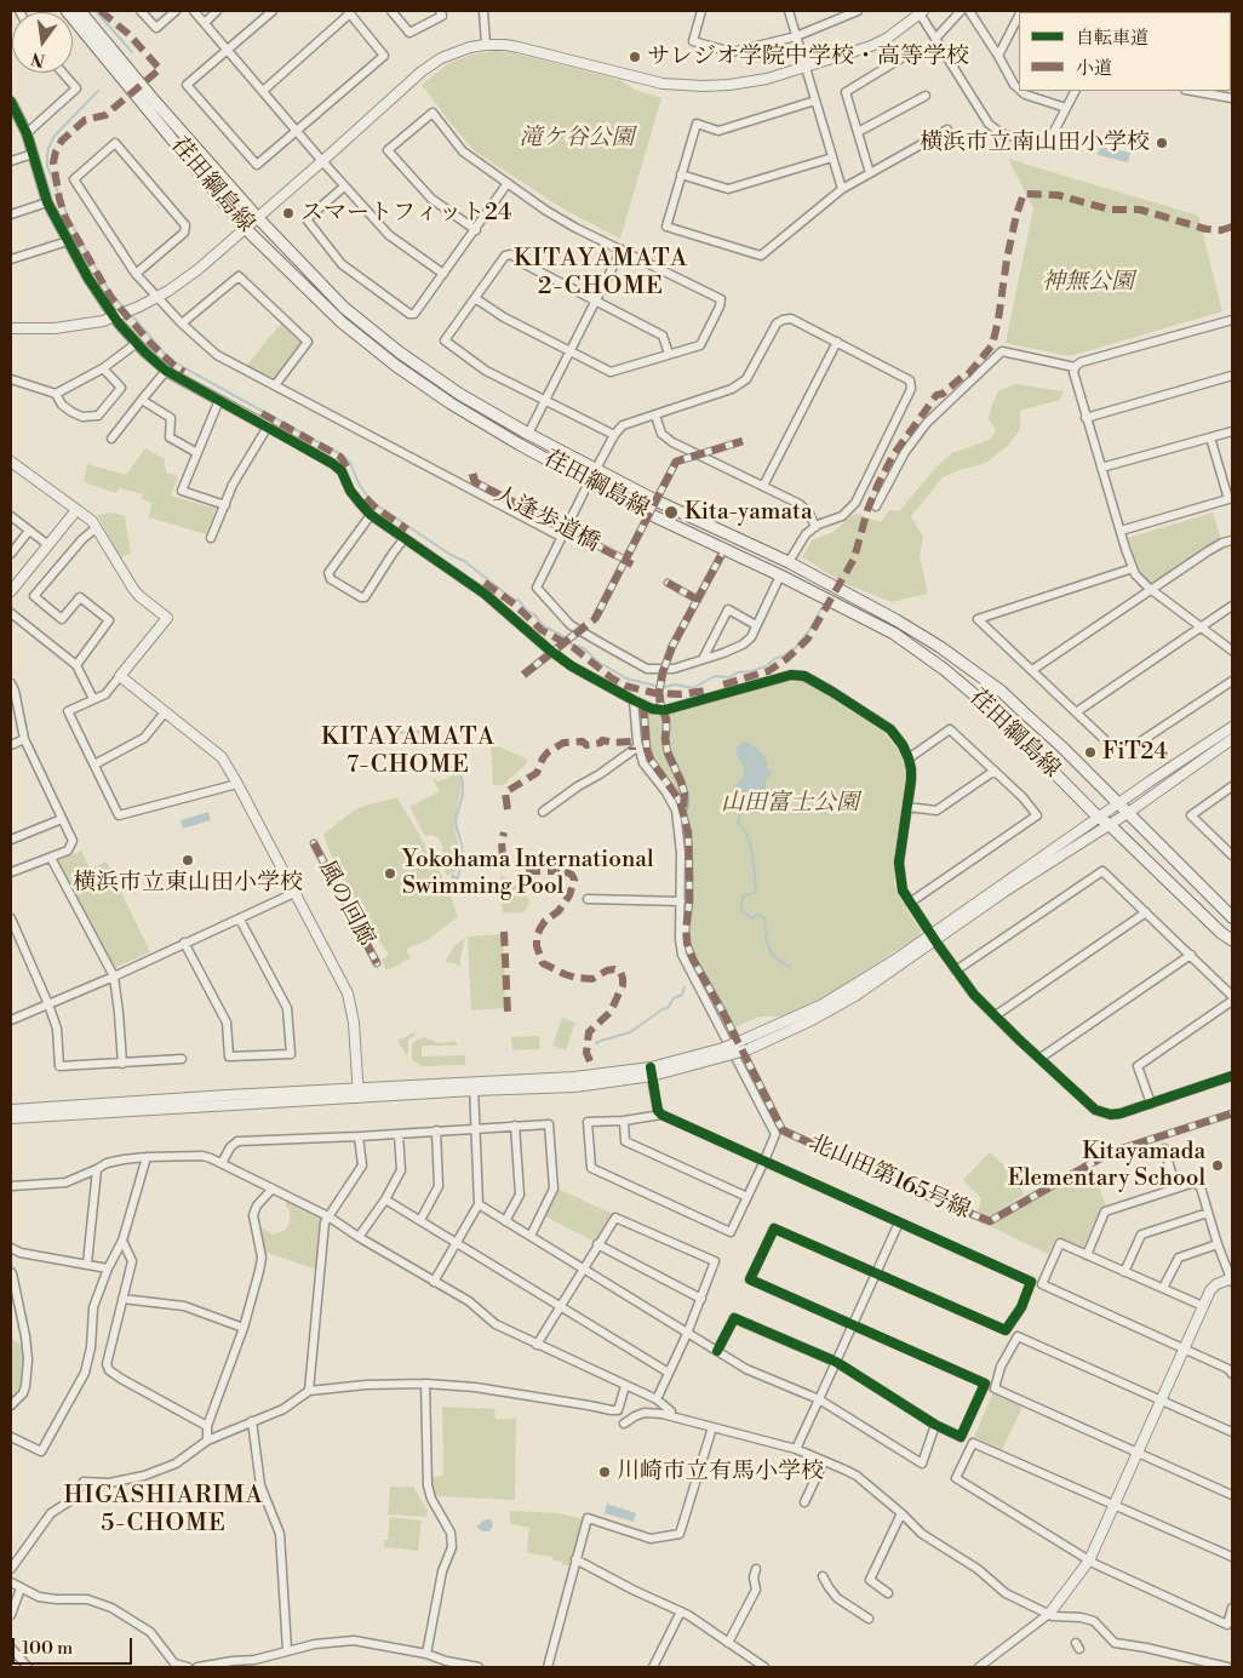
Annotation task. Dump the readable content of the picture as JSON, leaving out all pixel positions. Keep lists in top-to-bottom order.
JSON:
{
  "streets": {
    "main road": ["荏田綱島線"],
    "street": ["人逢歩道橋", "風の回廊", "北山田第165号線"]
  },
  "districts": ["KITAYAMATA 2-CHOME", "KITAYAMATA 7-CHOME", "HIGASHIARIMA 5-CHOME"],
  "parks": ["滝ケ谷公園", "神無公園", "山田富士公園"],
  "places": [
    "サレジオ学院中学校・高等学校",
    "横浜市立南山田小学校",
    "スマートフィット24",
    "Kita-yamata",
    "FiT24",
    "横浜市立東山田小学校",
    "Yokohama International Swimming Pool",
    "Kitayamada Elementary School",
    "川崎市立有馬小学校"
  ],
  "legend": ["自転車道", "小道"],
  "scale_bar": "100 m",
  "north": "bottom"
}
